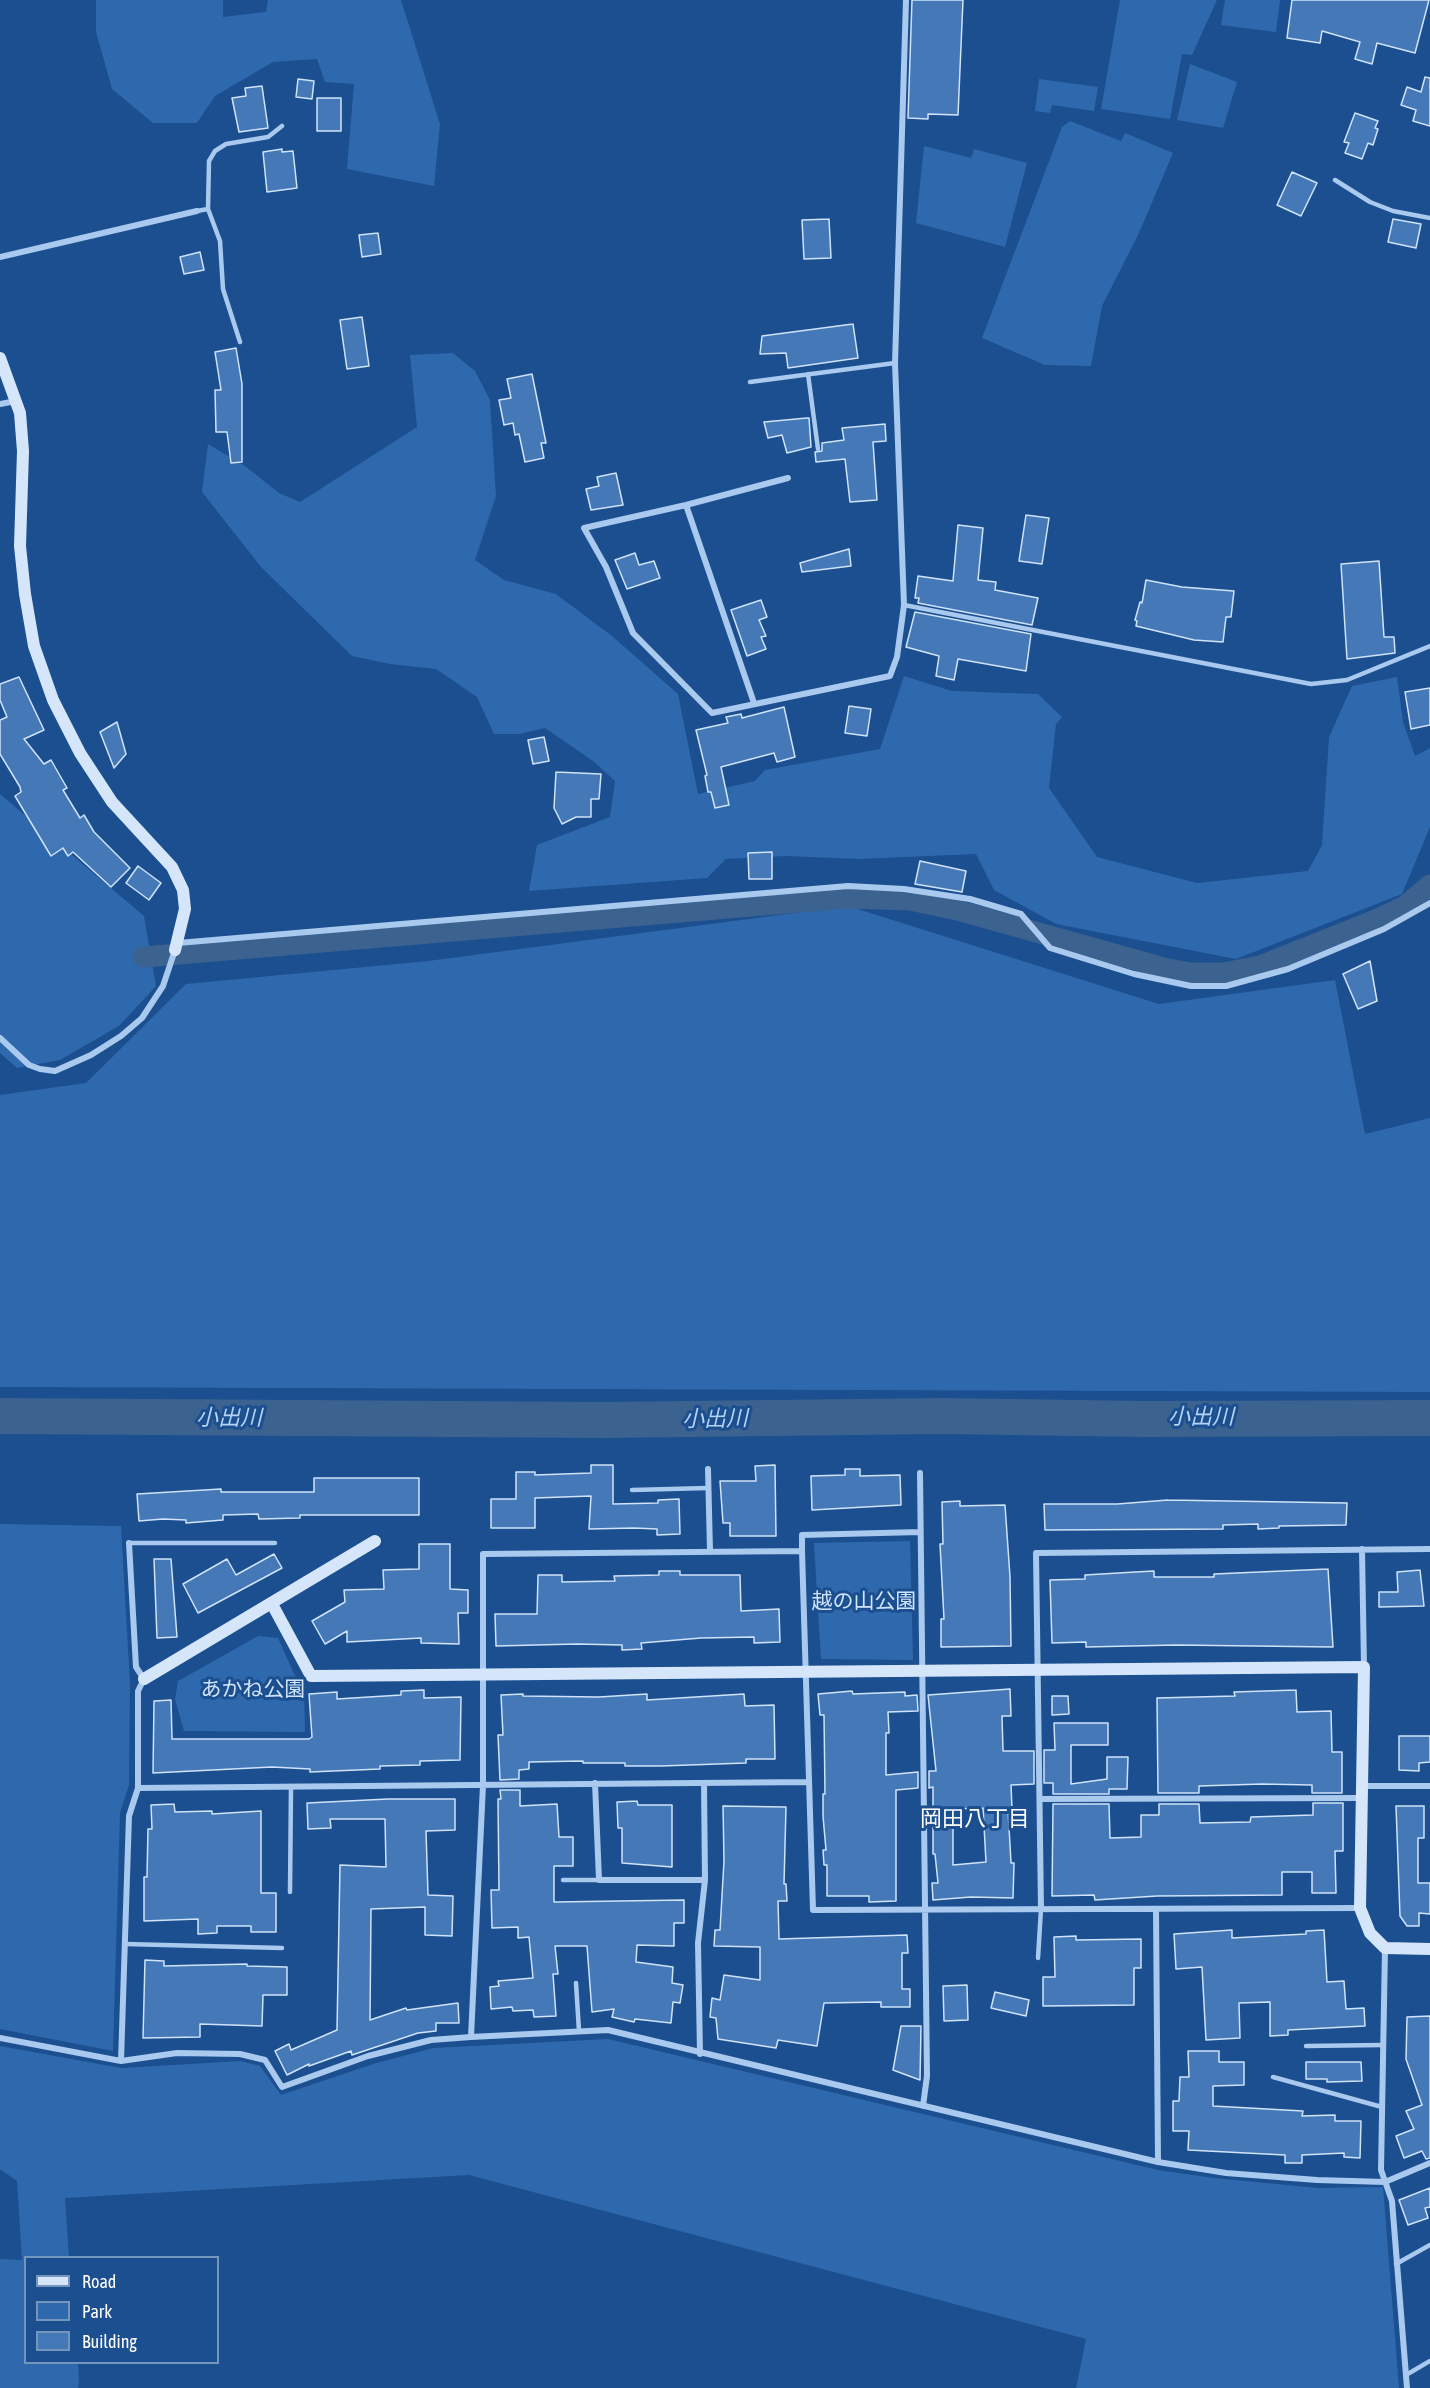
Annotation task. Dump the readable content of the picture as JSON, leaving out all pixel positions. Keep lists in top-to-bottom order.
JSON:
{
  "districts": ["岡田八丁目"],
  "water": ["小出川"],
  "parks": ["越の山公園", "あかね公園"],
  "legend": ["Road", "Park", "Building"]
}
